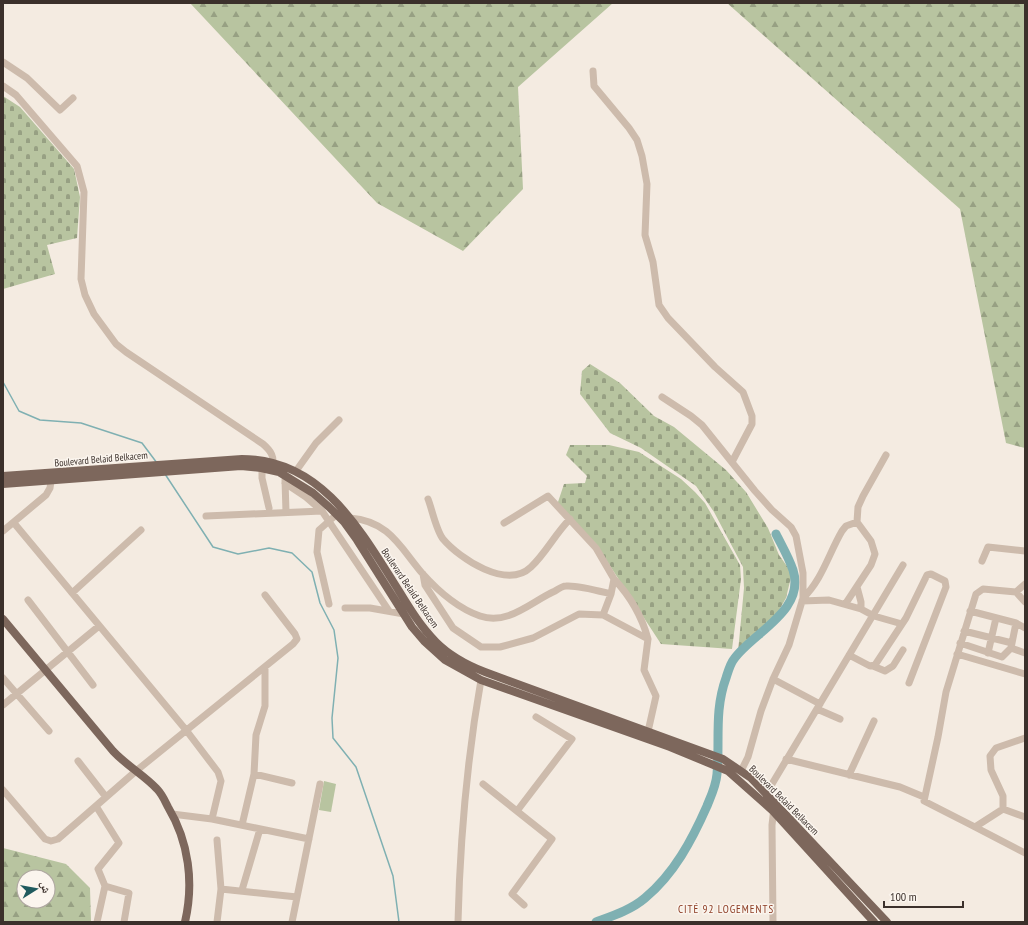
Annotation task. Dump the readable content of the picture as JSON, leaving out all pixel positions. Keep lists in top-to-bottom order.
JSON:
{
  "streets": {
    "main road": ["Boulevard Belaid Belkacem"]
  },
  "districts": ["CITÉ 92 LOGEMENTS"],
  "scale_bar": "100 m",
  "north": "right"
}
